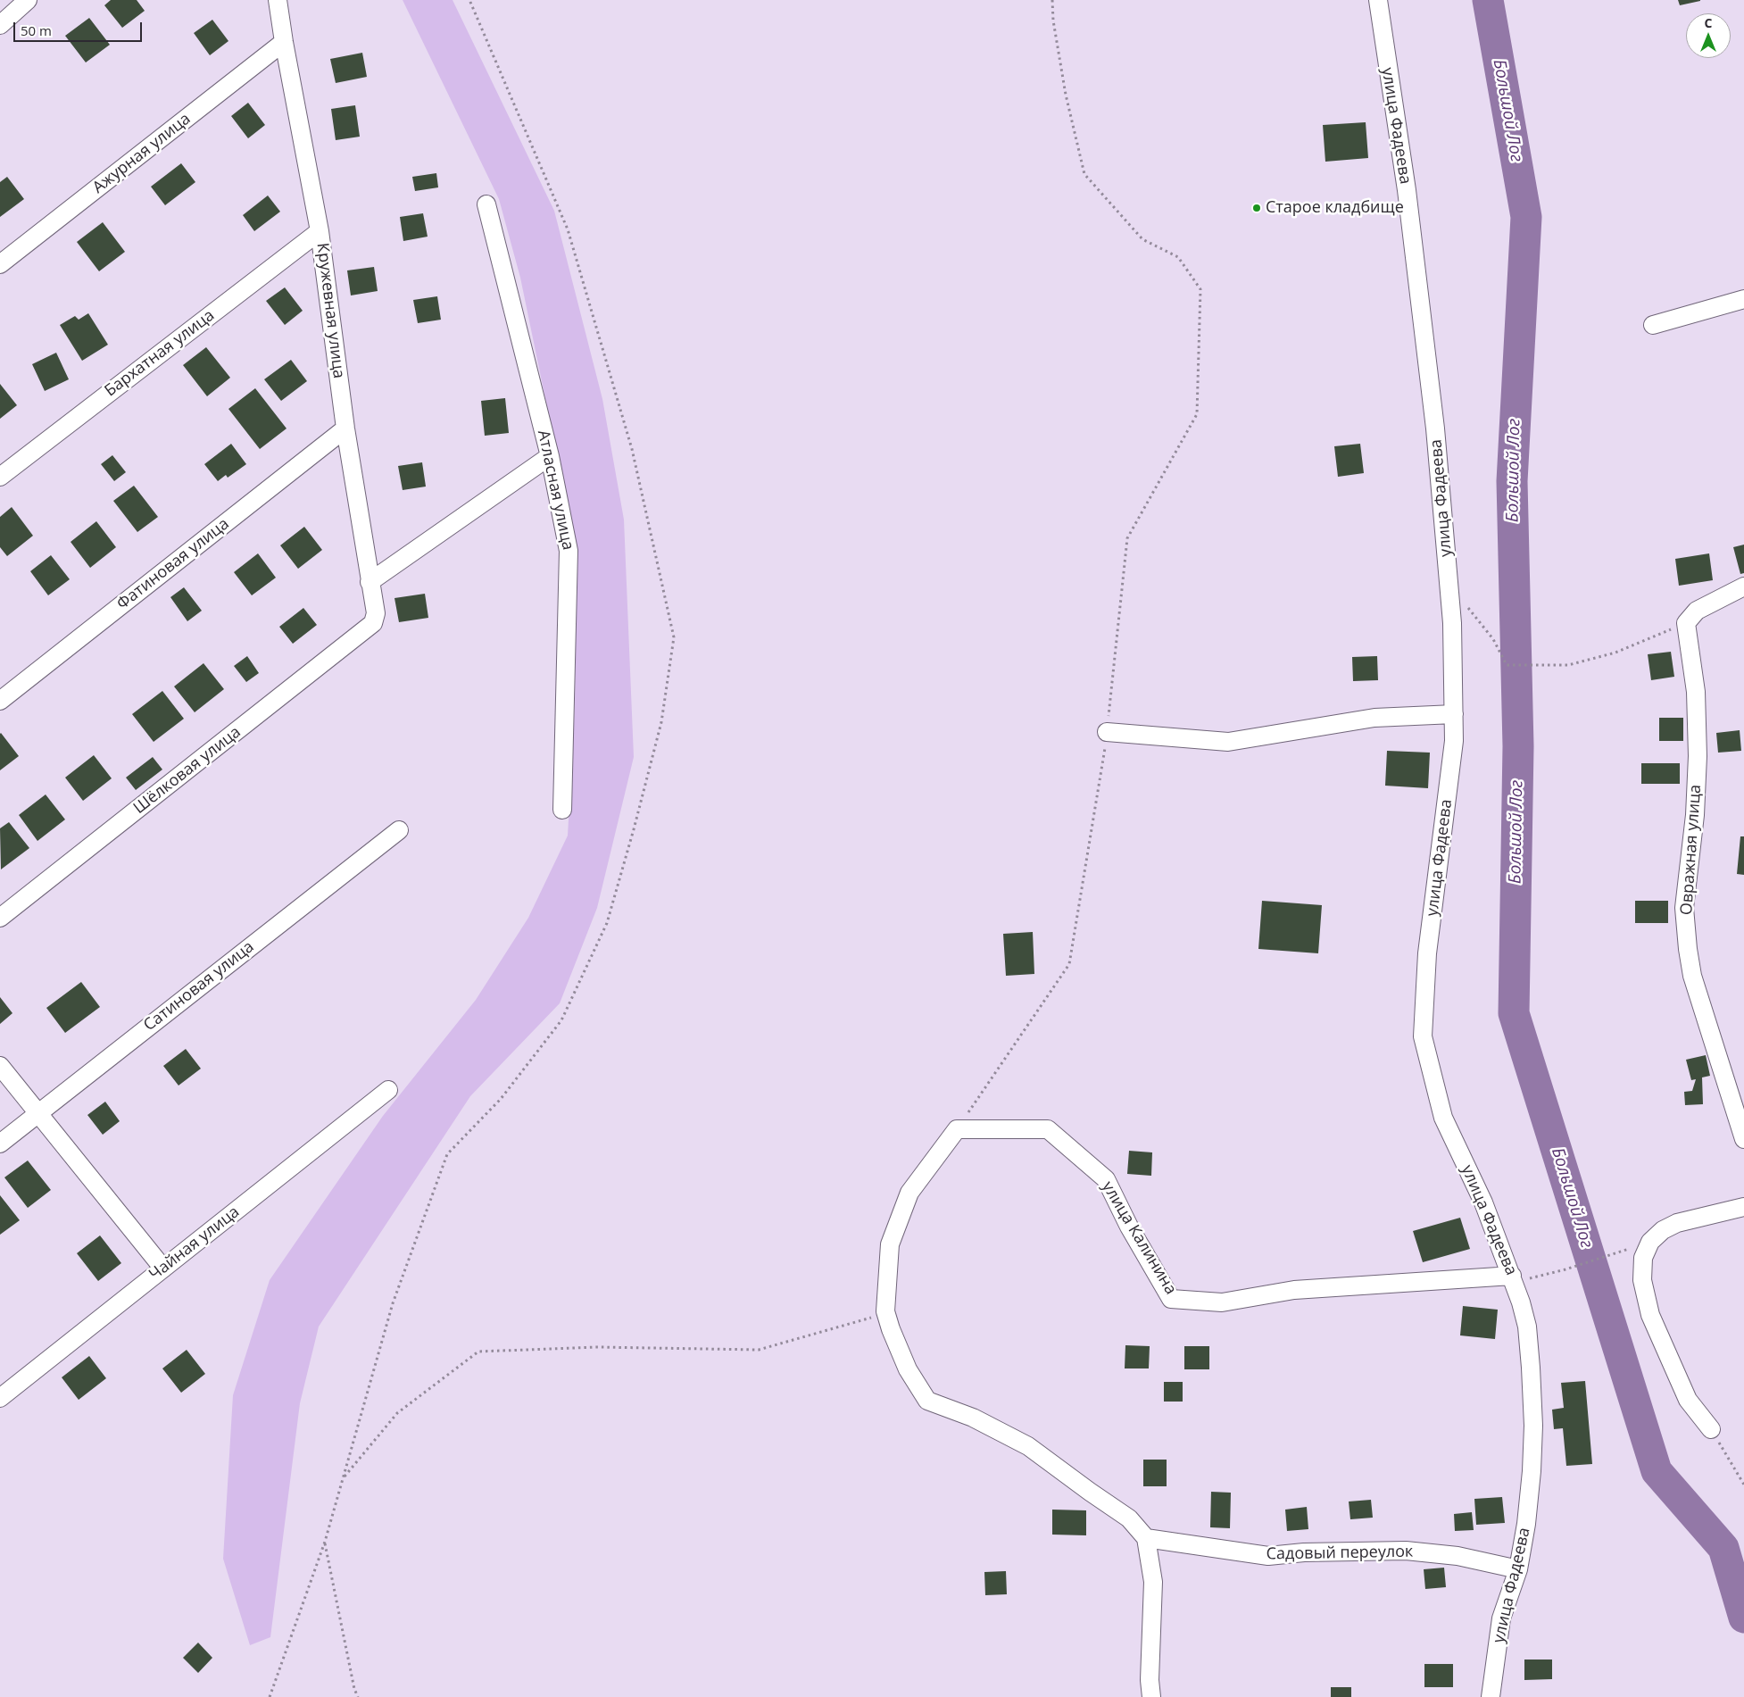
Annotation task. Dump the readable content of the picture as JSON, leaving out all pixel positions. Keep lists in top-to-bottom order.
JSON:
{
  "streets": {
    "street": [
      "улица Фадеева",
      "Ажурная улица",
      "Кружевная улица",
      "Бархатная улица",
      "Атласная улица",
      "Фатиновая улица",
      "Шёлковая улица",
      "Овражная улица",
      "Сатиновая улица",
      "улица Калинина",
      "Чайная улица",
      "Садовый переулок"
    ]
  },
  "crossings": [
    ["улица Фадеева", "улица Калинина"],
    ["улица Фадеева", "Садовый переулок"],
    ["Ажурная улица", "Кружевная улица"],
    ["Кружевная улица", "Бархатная улица"],
    ["Кружевная улица", "Фатиновая улица"],
    ["Кружевная улица", "Шёлковая улица"]
  ],
  "water": ["Большой Лог"],
  "places": ["Старое кладбище"],
  "scale_bar": "50 m",
  "north": "top"
}
